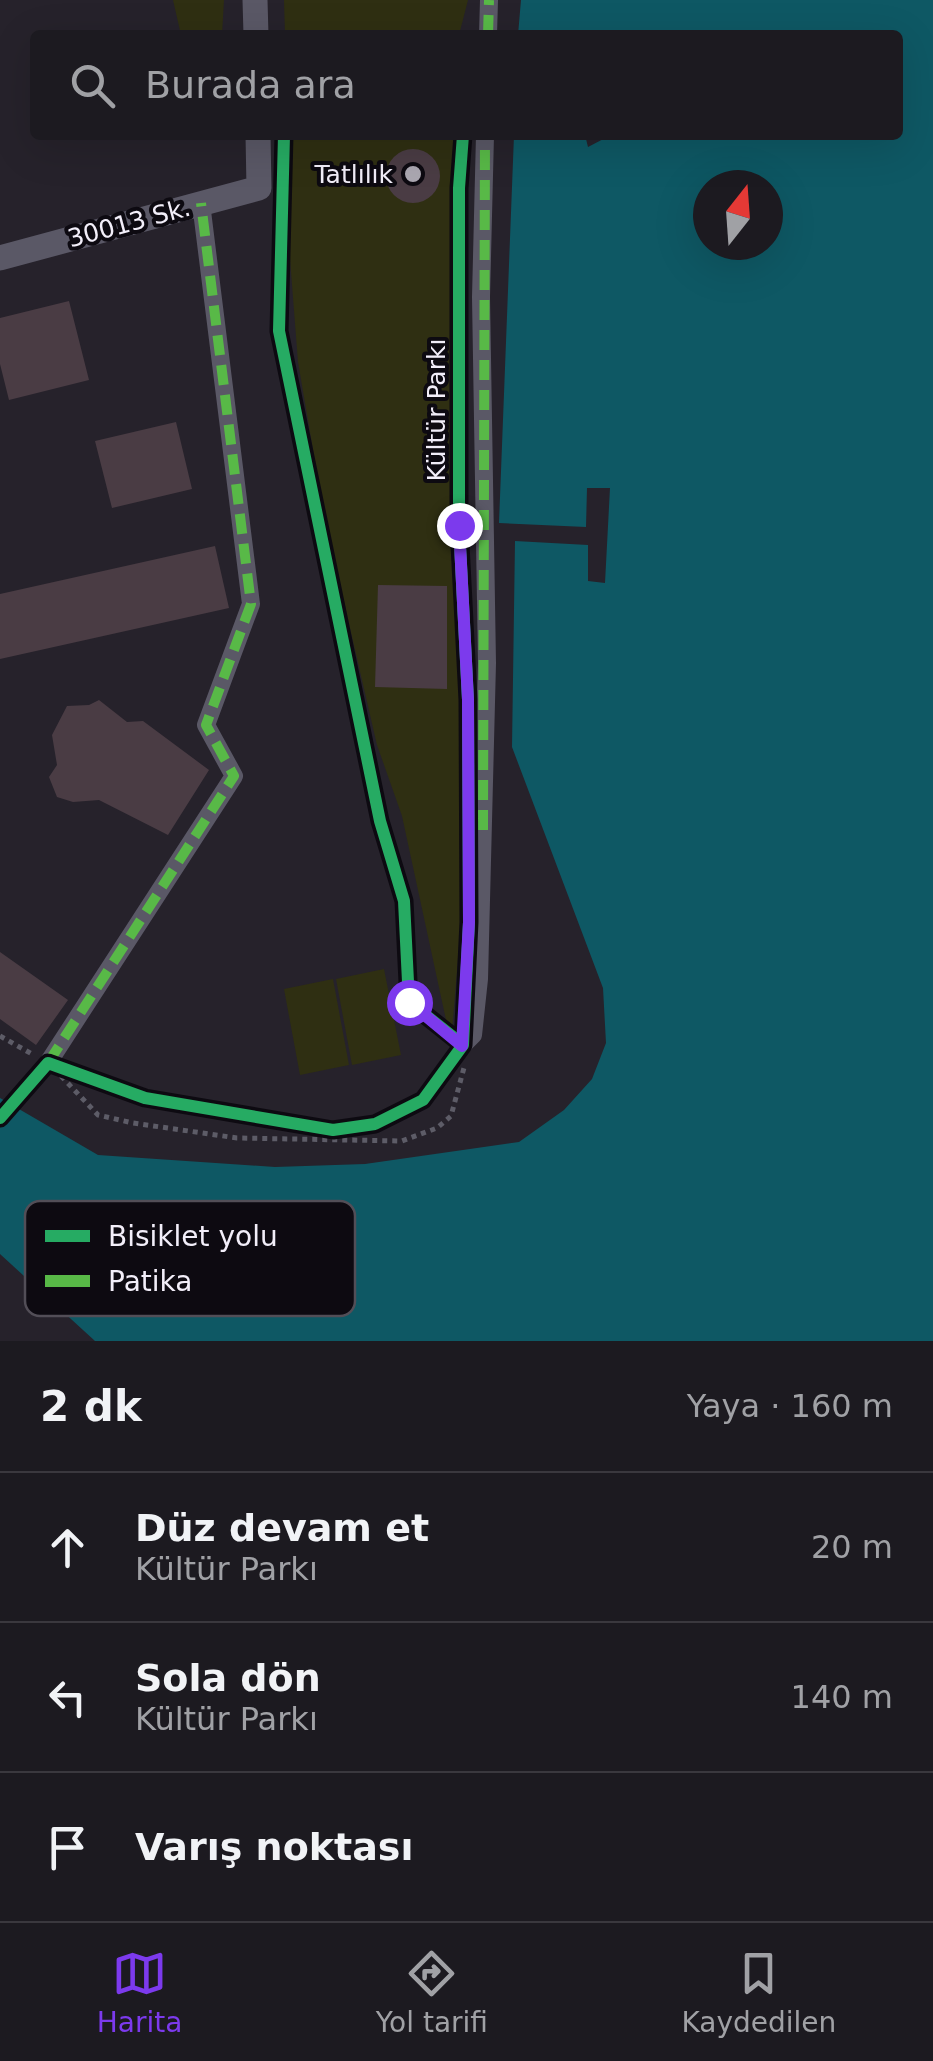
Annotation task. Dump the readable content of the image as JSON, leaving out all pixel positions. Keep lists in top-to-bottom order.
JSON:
{
  "streets": {
    "street": ["30013 Sk.", "Kültür Parkı"]
  },
  "places": ["Tatlılık"],
  "legend": ["Bisiklet yolu", "Patika"],
  "north": "top",
  "page": {
    "search": "Burada ara",
    "heading": ["2 dk", "Yaya · 160 m"],
    "list": [
      ["Düz devam et", "Kültür Parkı", "20 m"],
      ["Sola dön", "Kültür Parkı", "140 m"],
      "Varış noktası"
    ],
    "nav": ["Harita", "Yol tarifi", "Kaydedilen"]
  }
}
